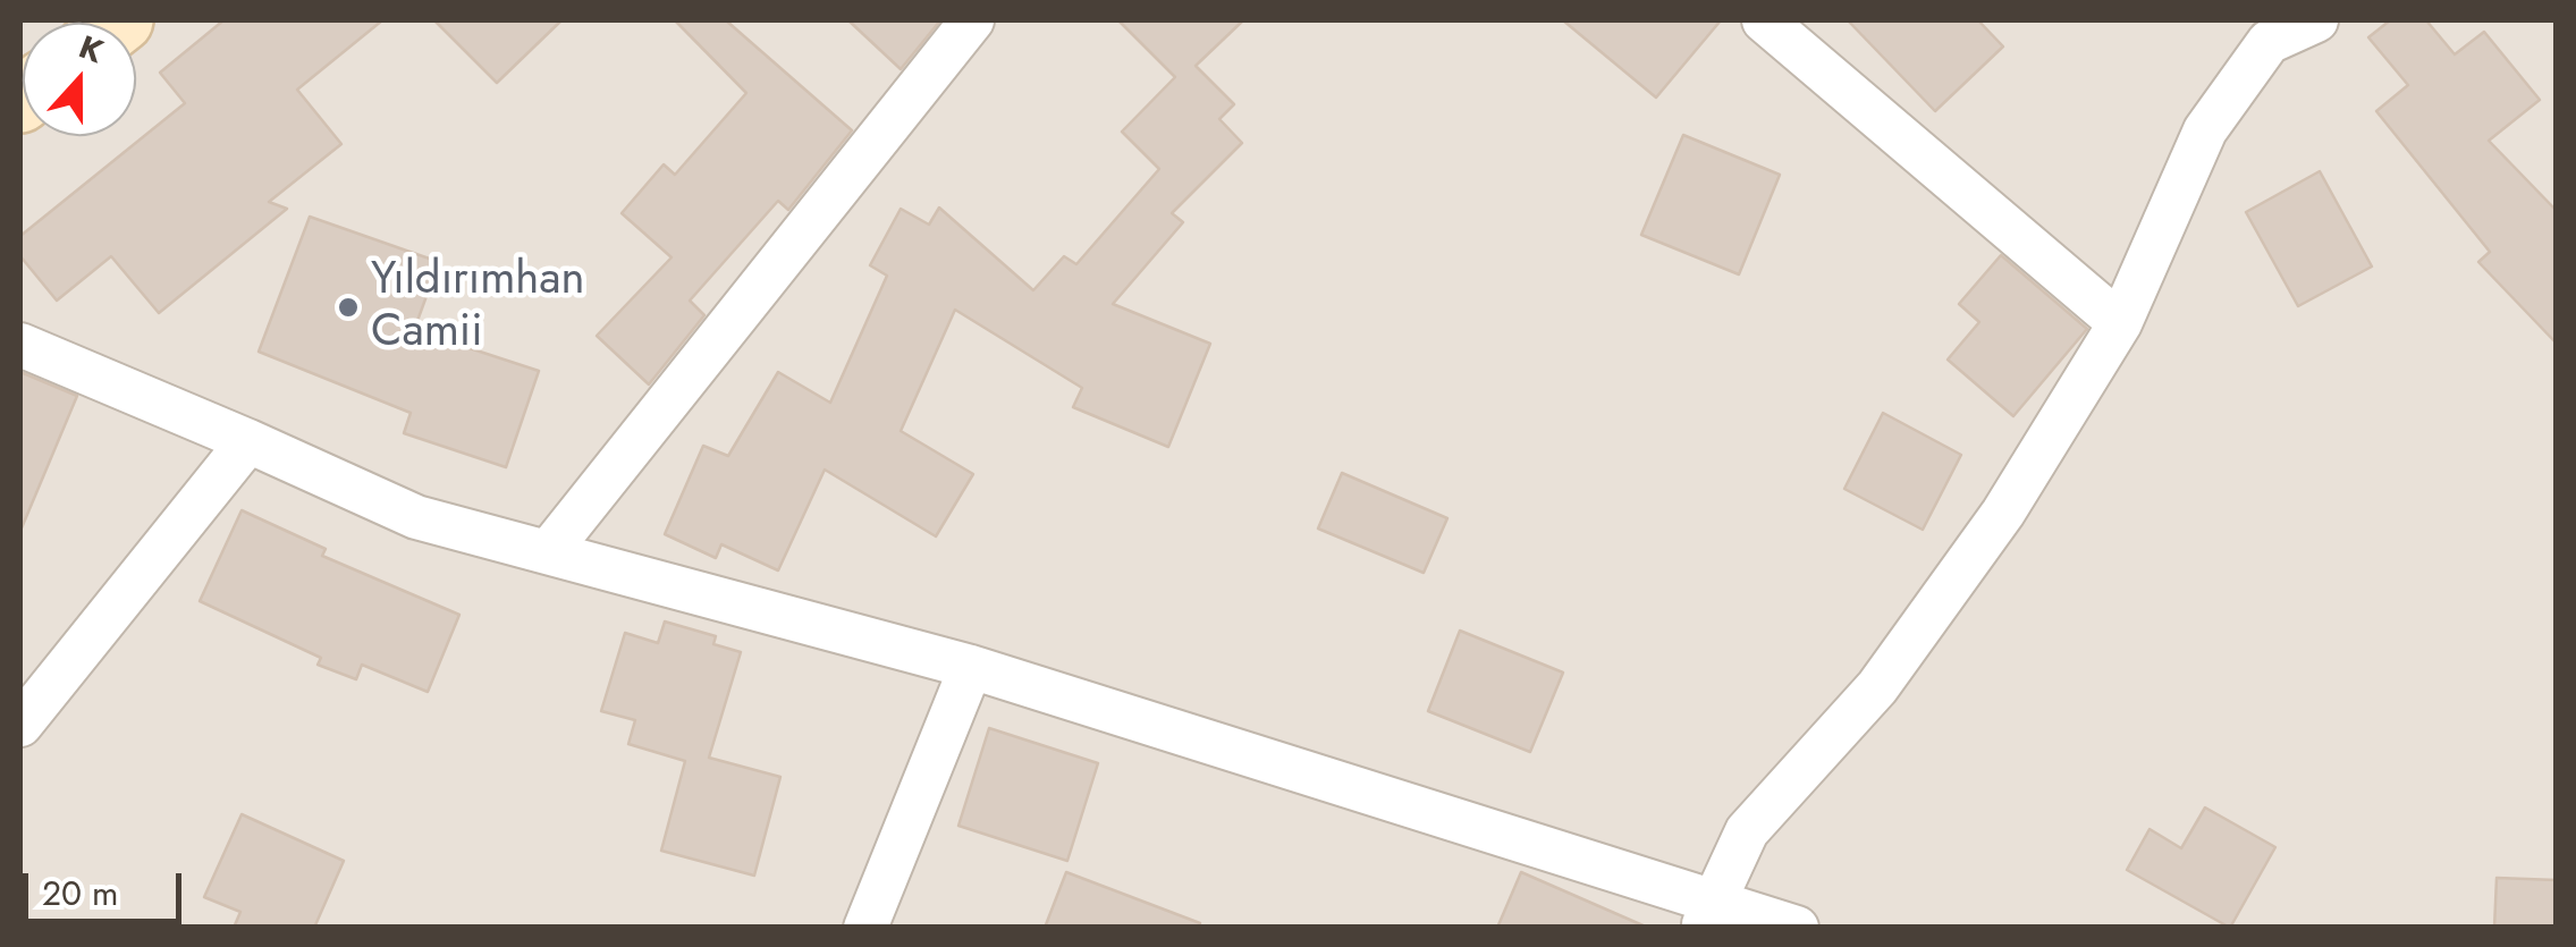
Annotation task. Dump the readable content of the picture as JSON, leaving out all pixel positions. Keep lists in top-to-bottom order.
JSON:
{
  "places": ["Yıldırımhan Camii"],
  "scale_bar": "20 m",
  "north": "top"
}
